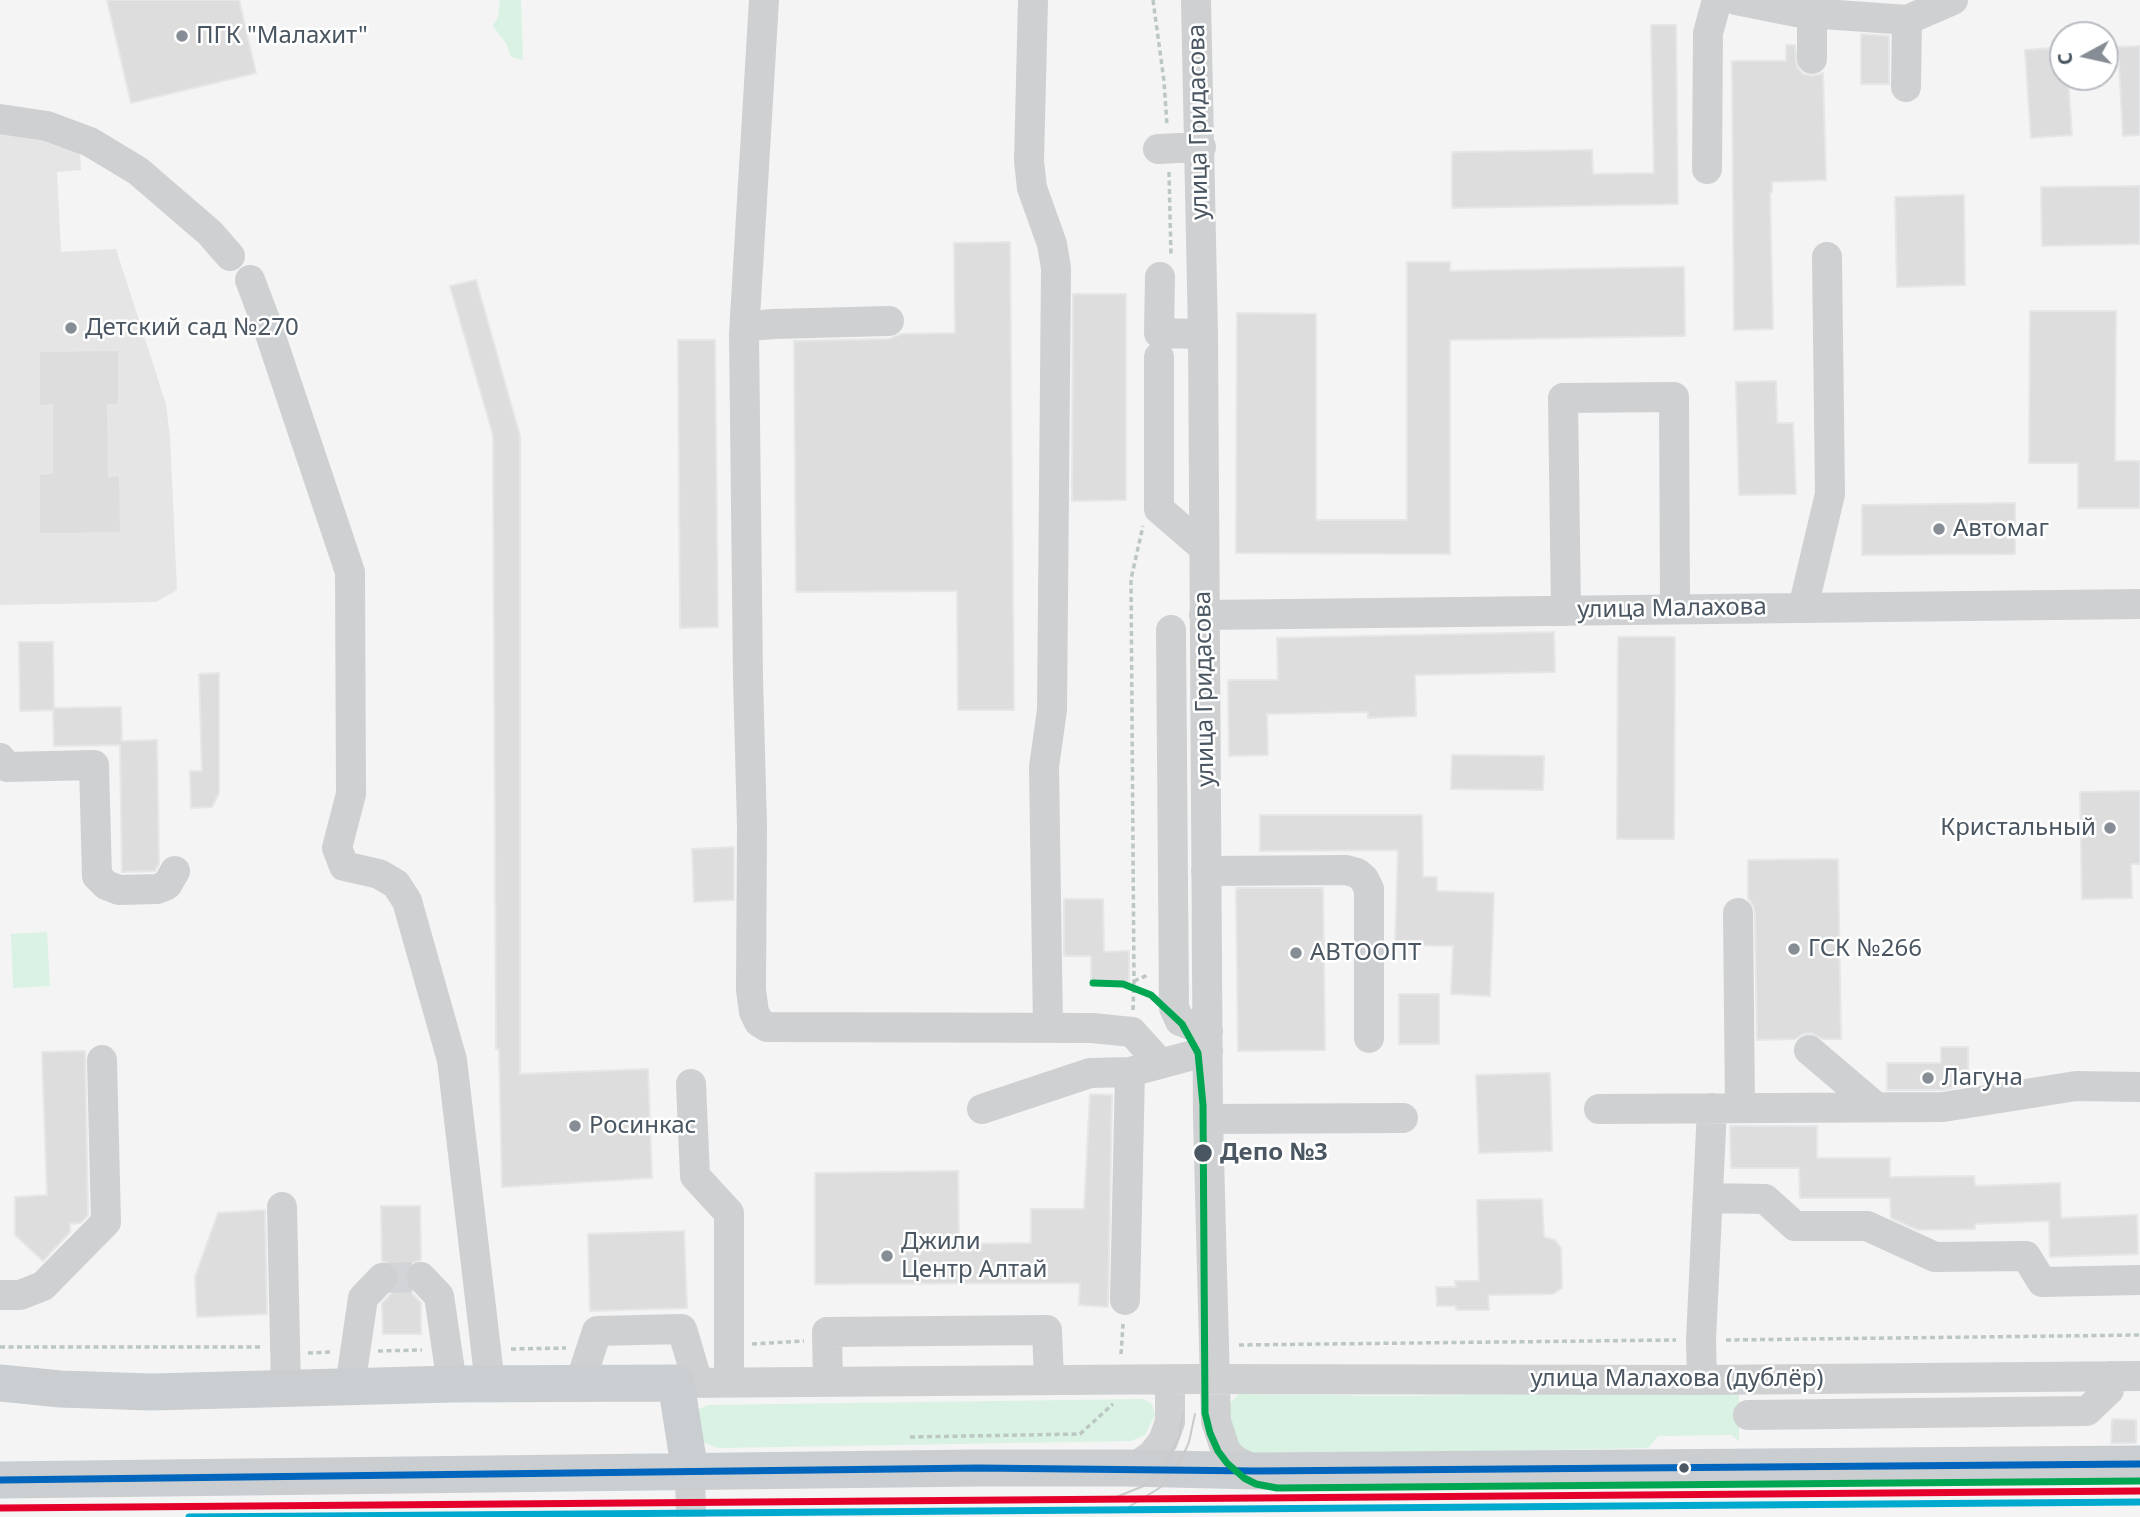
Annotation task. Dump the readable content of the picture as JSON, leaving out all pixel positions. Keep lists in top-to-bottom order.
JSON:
{
  "streets": {
    "street": ["улица Гридасова", "улица Малахова", "улица Малахова (дублёр)"]
  },
  "crossings": [
    ["улица Гридасова", "улица Малахова"],
    ["улица Гридасова", "улица Малахова (дублёр)"]
  ],
  "places": [
    "ПГК \"Малахит\"",
    "Детский сад №270",
    "Автомаг",
    "Кристальный",
    "ГСК №266",
    "АВТООПТ",
    "Лагуна",
    "Росинкас",
    "Депо №3",
    "Джили Центр Алтай"
  ],
  "north": "left"
}
